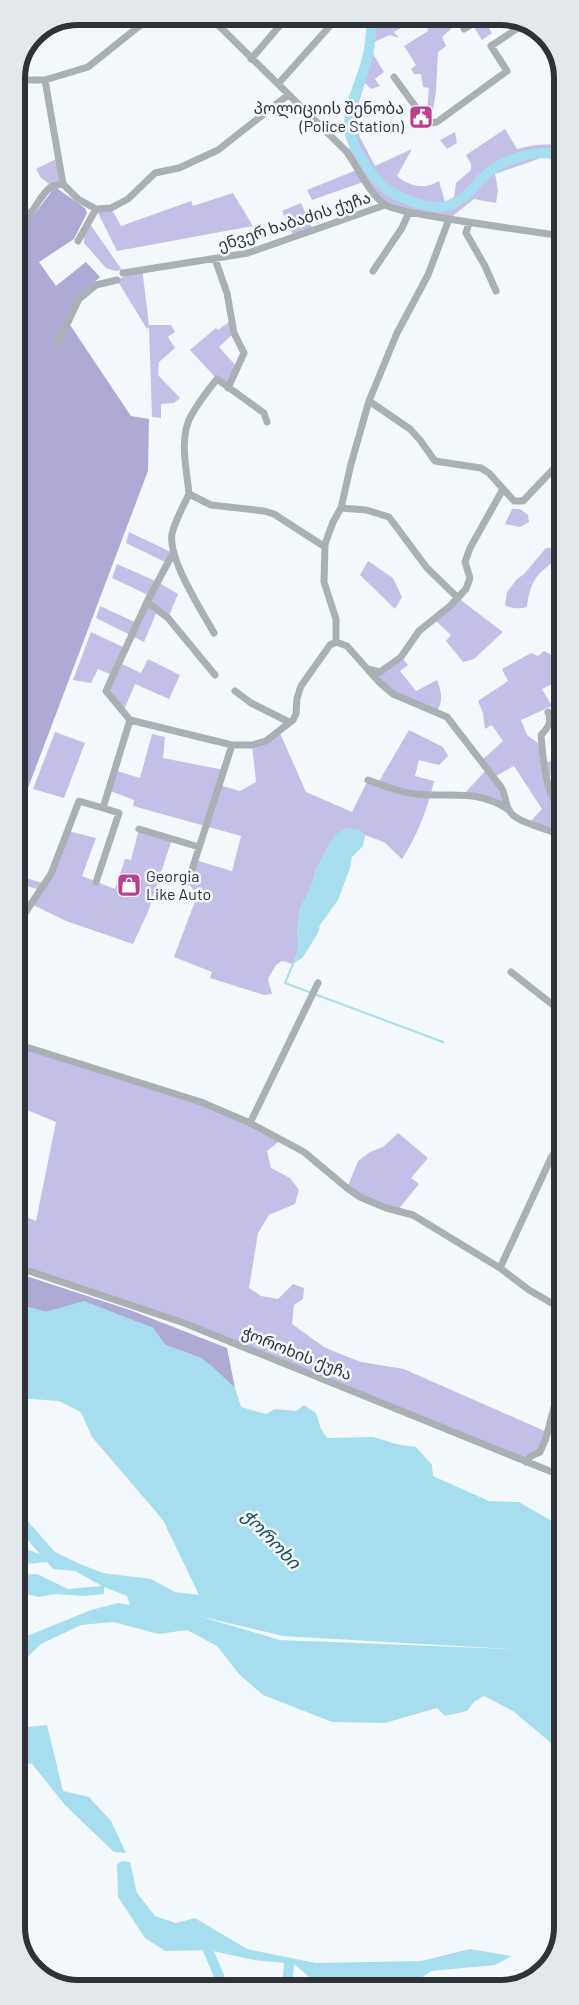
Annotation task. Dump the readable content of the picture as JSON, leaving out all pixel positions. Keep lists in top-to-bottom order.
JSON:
{
  "streets": {
    "street": ["ენვერ ხაბაძის ქუჩა", "ჭოროხის ქუჩა"]
  },
  "water": ["ჭოროხი"],
  "places": {
    "public building": ["პოლიციის შენობა (Police Station)"],
    "shop": ["Georgia Like Auto"]
  }
}
